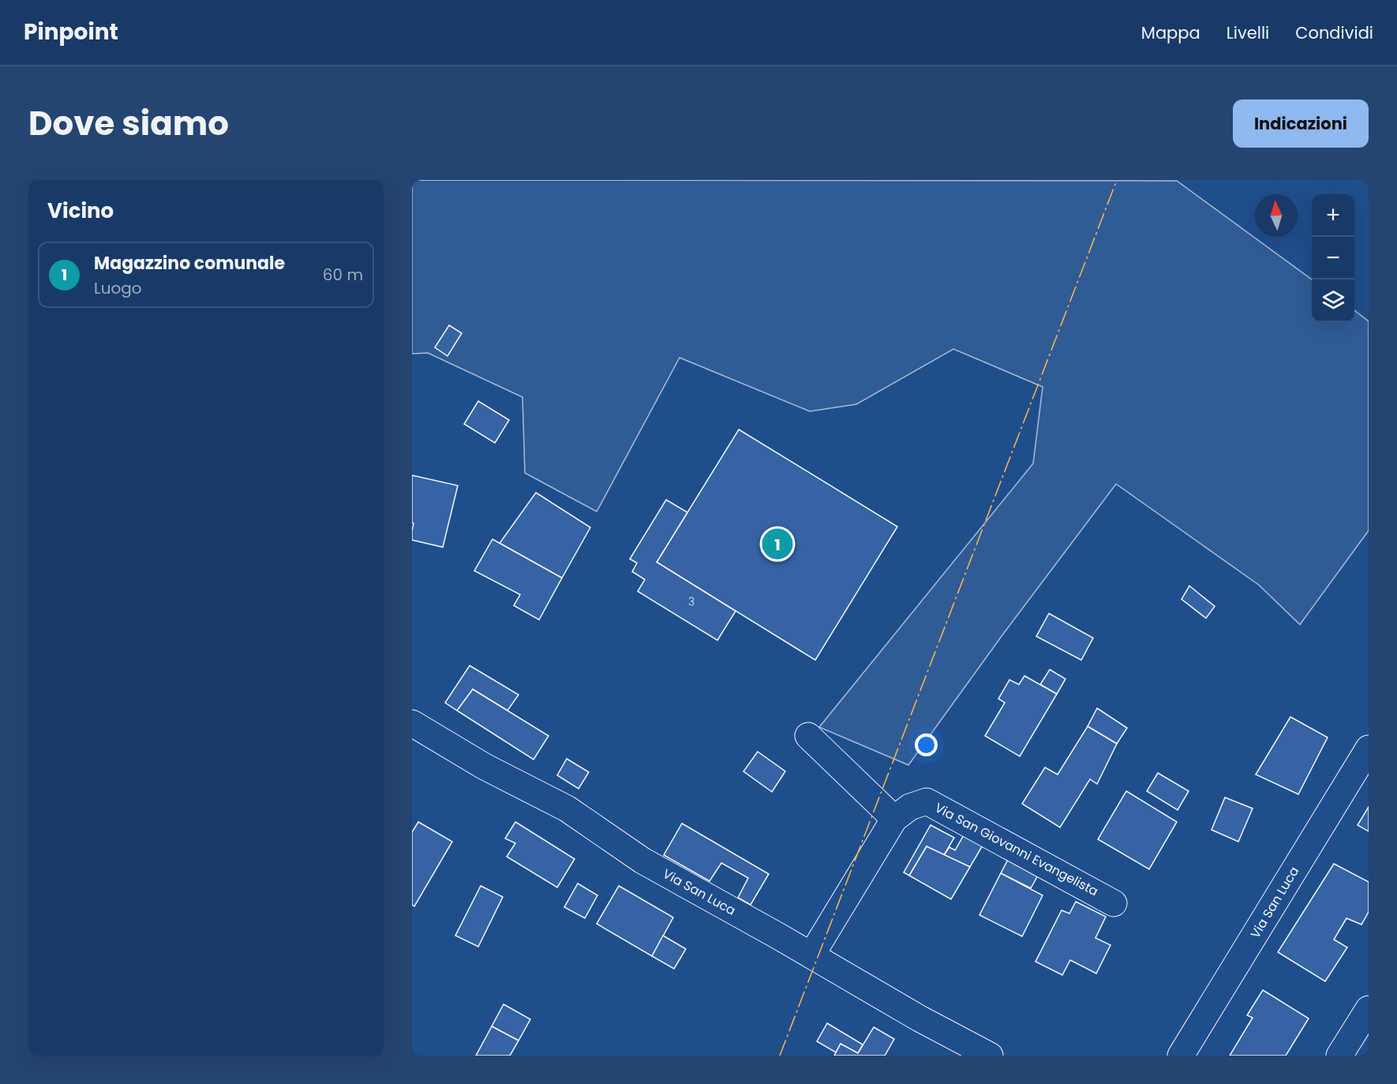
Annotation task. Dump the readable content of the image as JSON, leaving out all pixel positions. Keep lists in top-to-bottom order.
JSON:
{
  "streets": {
    "street": ["Via San Giovanni Evangelista", "Via San Luca"]
  },
  "crossings": [
    ["Via San Giovanni Evangelista", "Via San Luca"]
  ],
  "house_numbers": ["3"],
  "north": "top",
  "page": {
    "header": "Pinpoint",
    "nav": ["Mappa", "Livelli", "Condividi"],
    "title": "Dove siamo",
    "buttons": "Indicazioni",
    "heading": "Vicino",
    "map_buttons": ["+", "−"],
    "list": [
      {
        "mark": "1",
        "name": "Magazzino comunale",
        "note": "Luogo",
        "value": "60 m"
      }
    ],
    "pins": "1"
  }
}
